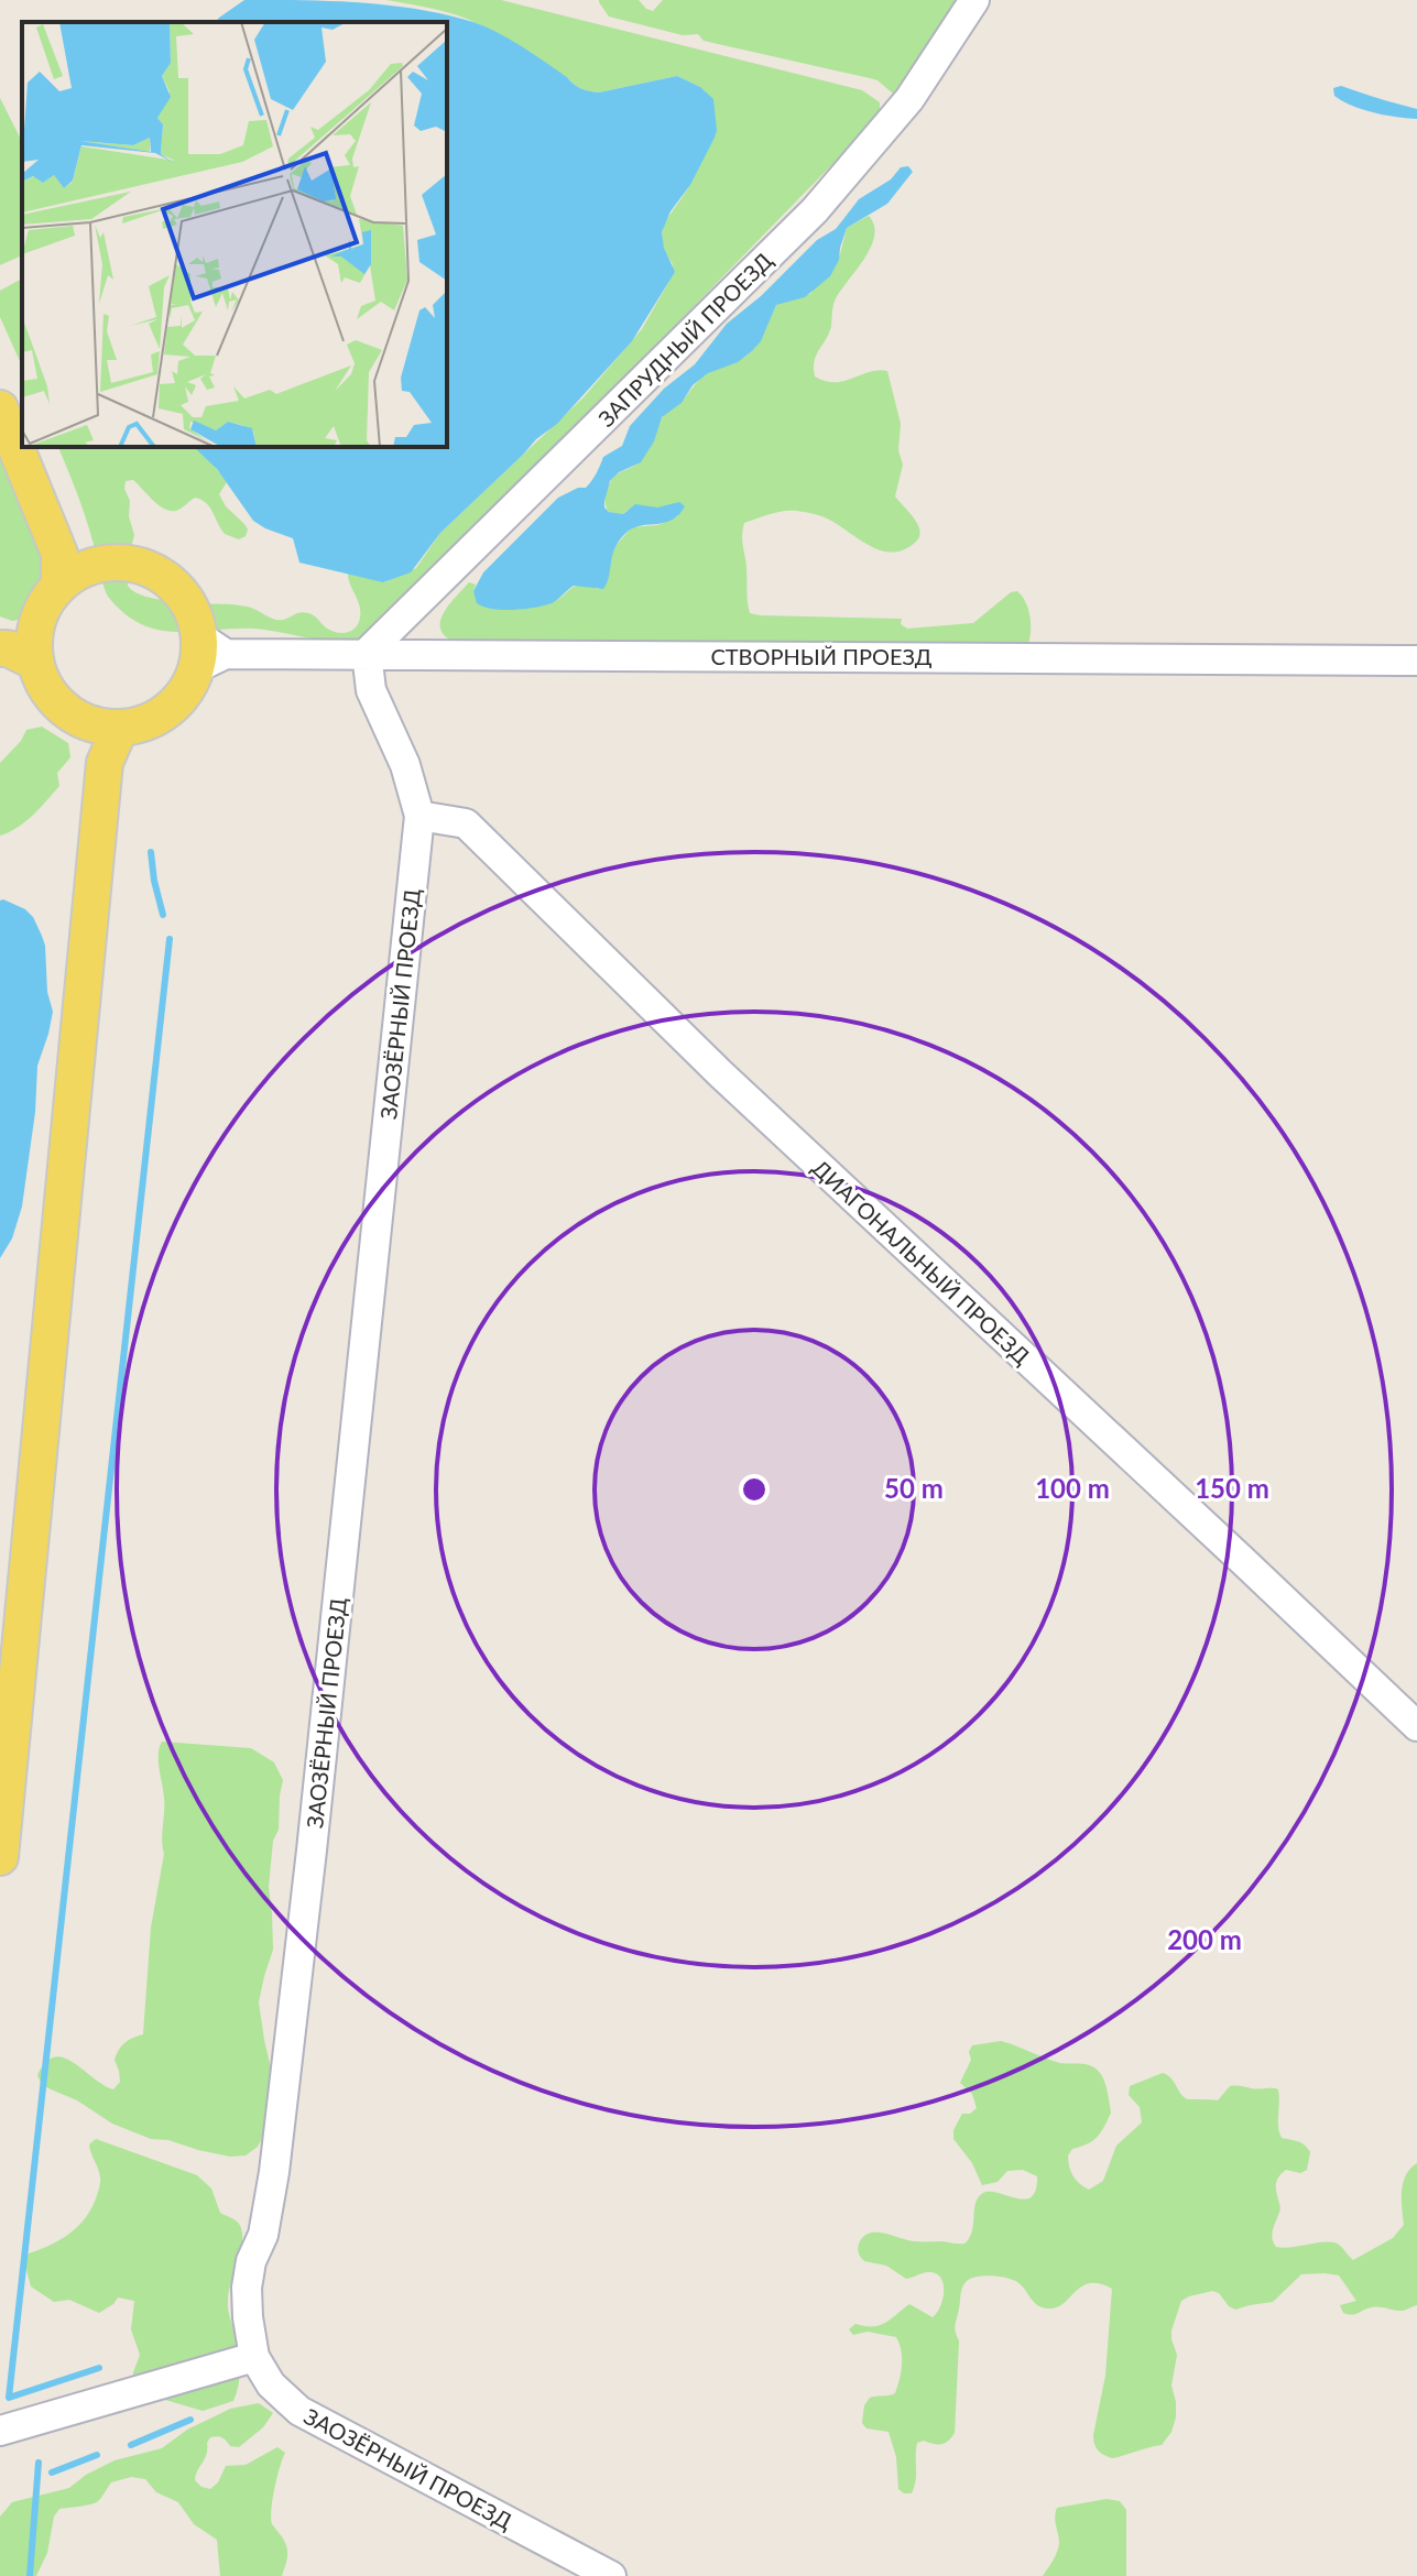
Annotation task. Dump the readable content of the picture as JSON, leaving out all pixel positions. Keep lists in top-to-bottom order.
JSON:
{
  "streets": {
    "street": [
      "ЗАПРУДНЫЙ ПРОЕЗД",
      "СТВОРНЫЙ ПРОЕЗД",
      "ЗАОЗЁРНЫЙ ПРОЕЗД",
      "ДИАГОНАЛЬНЫЙ ПРОЕЗД"
    ]
  },
  "crossings": [
    ["ЗАПРУДНЫЙ ПРОЕЗД", "СТВОРНЫЙ ПРОЕЗД"],
    ["ЗАПРУДНЫЙ ПРОЕЗД", "ЗАОЗЁРНЫЙ ПРОЕЗД"],
    ["СТВОРНЫЙ ПРОЕЗД", "ЗАОЗЁРНЫЙ ПРОЕЗД"],
    ["ЗАОЗЁРНЫЙ ПРОЕЗД", "ДИАГОНАЛЬНЫЙ ПРОЕЗД"]
  ],
  "rings": [
    "50 m",
    "100 m",
    "150 m",
    "200 m"
  ]
}
